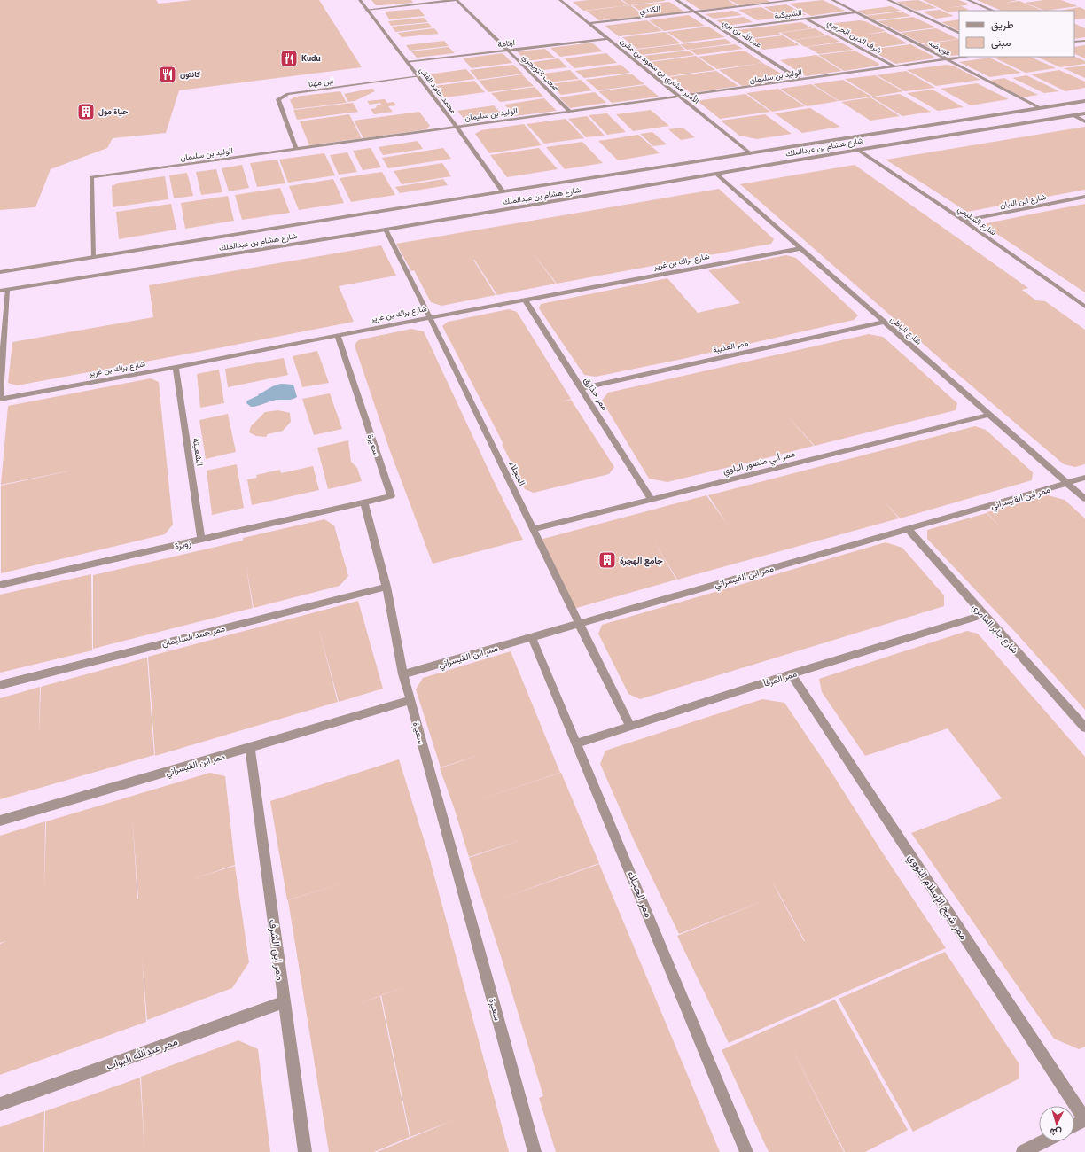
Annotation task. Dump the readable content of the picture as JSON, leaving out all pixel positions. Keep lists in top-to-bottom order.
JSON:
{
  "streets": {
    "street": [
      "الكندي",
      "الشبيكية",
      "عبدالله بن بري",
      "شرف الدين الحريري",
      "ارتامة",
      "عويرضه",
      "الأمير مشاري بن سعود بن مقرن",
      "صعب التويجري",
      "الوليد بن سليمان",
      "ابن مهنا",
      "محمد حامد الفقي",
      "شارع هشام بن عبدالملك",
      "شارع ابن اللبان",
      "شارع السليمي",
      "شارع براك بن غرير",
      "شارع الباطن",
      "ممر العذيبة",
      "ممر حذارق",
      "سعيرة",
      "الشعيثة",
      "ممر أبي منصور البلوي",
      "الحجلاء",
      "ممر ابن القيسراني",
      "زويرة",
      "شارع جابر العامري",
      "ممر حمد السليمان",
      "ممر المرفأ",
      "ممر الحجلاء",
      "ممر شيخ الإسلام النووي",
      "ممر ابن الشرف",
      "ممر عبدالله البواب"
    ]
  },
  "crossings": [
    ["الكندي", "عبدالله بن بري"],
    ["الكندي", "الأمير مشاري بن سعود بن مقرن"],
    ["الشبيكية", "عبدالله بن بري"],
    ["الشبيكية", "شرف الدين الحريري"],
    ["الشبيكية", "عويرضه"],
    ["عبدالله بن بري", "الوليد بن سليمان"],
    ["شرف الدين الحريري", "الوليد بن سليمان"],
    ["ارتامة", "الأمير مشاري بن سعود بن مقرن"],
    ["ارتامة", "صعب التويجري"],
    ["ارتامة", "محمد حامد الفقي"],
    ["عويرضه", "الوليد بن سليمان"],
    ["عويرضه", "شارع هشام بن عبدالملك"],
    ["الأمير مشاري بن سعود بن مقرن", "الوليد بن سليمان"],
    ["الأمير مشاري بن سعود بن مقرن", "شارع هشام بن عبدالملك"],
    ["صعب التويجري", "الوليد بن سليمان"],
    ["الوليد بن سليمان", "ابن مهنا"],
    ["الوليد بن سليمان", "محمد حامد الفقي"],
    ["الوليد بن سليمان", "شارع هشام بن عبدالملك"],
    ["ابن مهنا", "محمد حامد الفقي"],
    ["محمد حامد الفقي", "شارع هشام بن عبدالملك"],
    ["شارع هشام بن عبدالملك", "شارع السليمي"],
    ["شارع هشام بن عبدالملك", "شارع الباطن"],
    ["شارع هشام بن عبدالملك", "الحجلاء"],
    ["شارع ابن اللبان", "شارع السليمي"],
    ["شارع براك بن غرير", "شارع الباطن"],
    ["شارع براك بن غرير", "ممر حذارق"],
    ["شارع براك بن غرير", "سعيرة"],
    ["شارع براك بن غرير", "الشعيثة"],
    ["شارع براك بن غرير", "الحجلاء"],
    ["شارع الباطن", "ممر العذيبة"],
    ["شارع الباطن", "ممر أبي منصور البلوي"],
    ["شارع الباطن", "ممر ابن القيسراني"],
    ["ممر العذيبة", "ممر حذارق"],
    ["ممر حذارق", "ممر أبي منصور البلوي"],
    ["سعيرة", "ممر ابن القيسراني"],
    ["سعيرة", "زويرة"],
    ["سعيرة", "ممر حمد السليمان"],
    ["الشعيثة", "زويرة"],
    ["ممر أبي منصور البلوي", "الحجلاء"],
    ["الحجلاء", "ممر ابن القيسراني"],
    ["الحجلاء", "ممر المرفأ"],
    ["ممر ابن القيسراني", "شارع جابر العامري"],
    ["ممر ابن القيسراني", "ممر الحجلاء"],
    ["ممر ابن القيسراني", "ممر ابن الشرف"],
    ["شارع جابر العامري", "ممر المرفأ"],
    ["ممر المرفأ", "ممر الحجلاء"],
    ["ممر المرفأ", "ممر شيخ الإسلام النووي"],
    ["ممر ابن الشرف", "ممر عبدالله البواب"]
  ],
  "places": {
    "restaurant": ["Kudu", "كانتون"],
    "building": ["حياة مول", "جامع الهجرة"]
  },
  "legend": ["طريق", "مبنى"],
  "north": "bottom"
}
